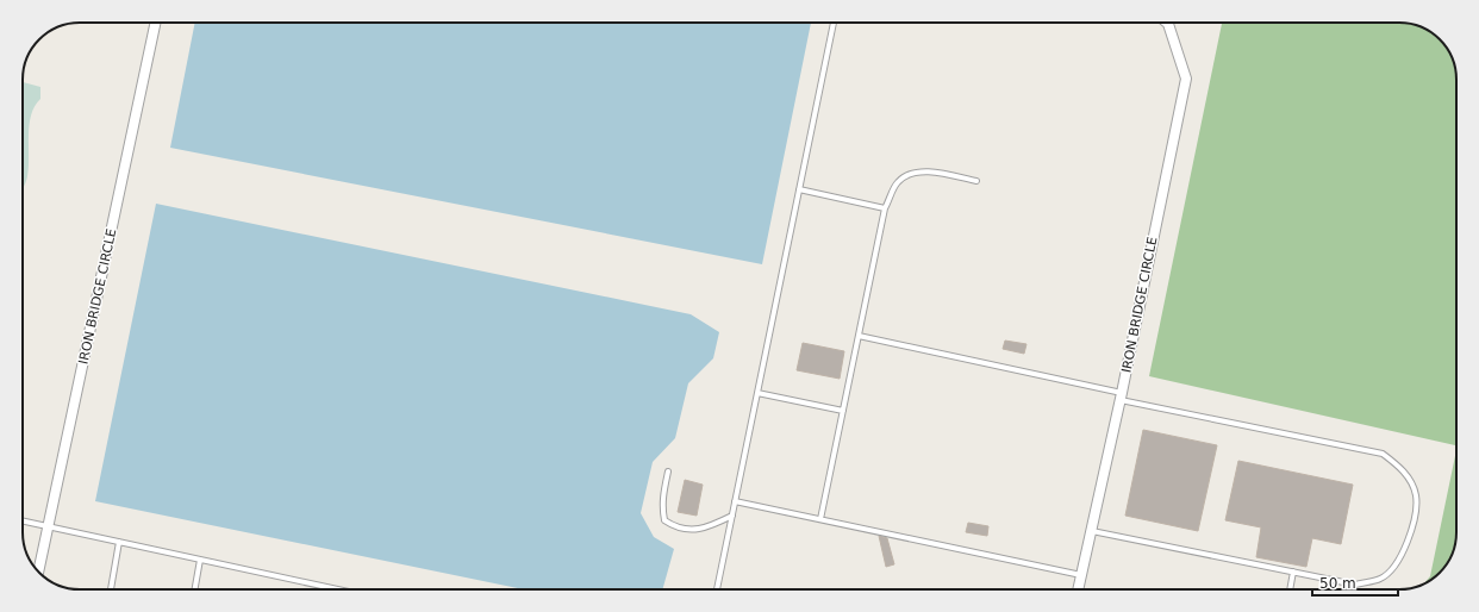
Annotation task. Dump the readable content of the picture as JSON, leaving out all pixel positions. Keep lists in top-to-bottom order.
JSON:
{
  "streets": {
    "street": ["IRON BRIDGE CIRCLE"]
  },
  "scale_bar": "50 m"
}
